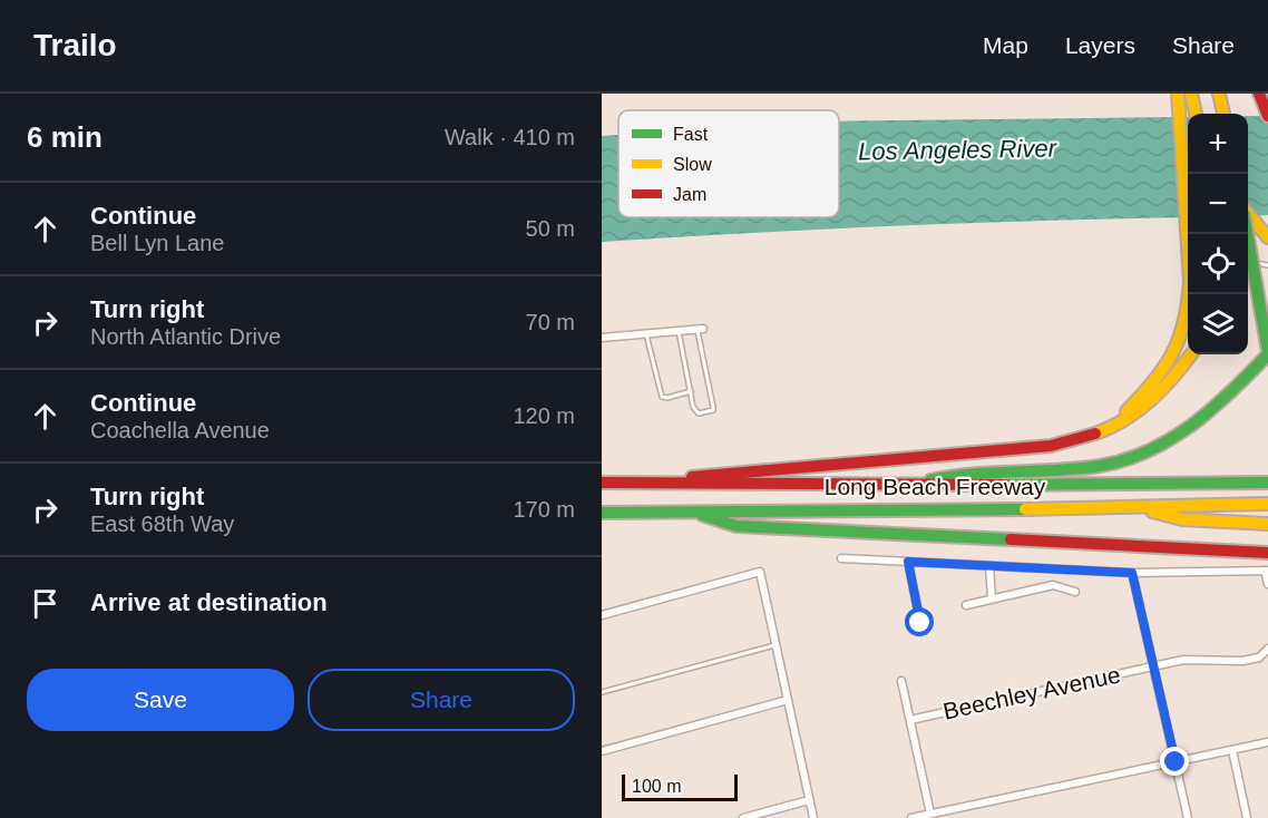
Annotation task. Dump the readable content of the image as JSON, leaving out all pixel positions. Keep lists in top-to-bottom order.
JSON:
{
  "streets": {
    "highway": ["Long Beach Freeway"],
    "street": ["Beechley Avenue"]
  },
  "water": ["Los Angeles River"],
  "legend": ["Fast", "Slow", "Jam"],
  "scale_bar": "100 m",
  "page": {
    "header": "Trailo",
    "nav": ["Map", "Layers", "Share"],
    "heading": ["6 min", "Walk · 410 m"],
    "map_buttons": ["+", "−"],
    "list": [
      ["Continue", "Bell Lyn Lane", "50 m"],
      ["Turn right", "North Atlantic Drive", "70 m"],
      ["Continue", "Coachella Avenue", "120 m"],
      ["Turn right", "East 68th Way", "170 m"],
      "Arrive at destination"
    ],
    "buttons": ["Save", "Share"],
    "scale": "100 m"
  }
}
